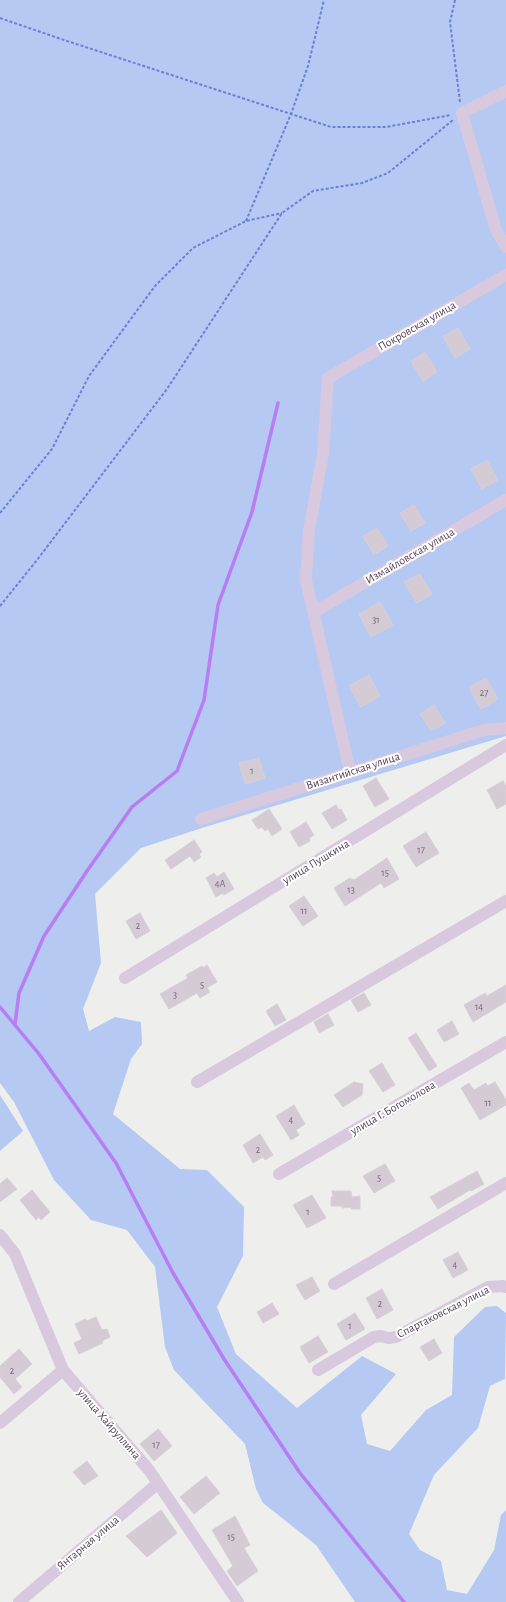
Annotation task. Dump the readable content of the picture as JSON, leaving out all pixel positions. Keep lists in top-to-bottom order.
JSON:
{
  "streets": {
    "street": [
      "Покровская улица",
      "Измайловская улица",
      "Византийская улица",
      "улица Пушкина",
      "улица Г. Богомолова",
      "Спартаковская улица",
      "улица Хайруллина",
      "Янтарная улица"
    ]
  },
  "crossings": [
    ["Покровская улица", "Измайловская улица"],
    ["улица Хайруллина", "Янтарная улица"]
  ],
  "house_numbers": [
    "31",
    "27",
    "1",
    "17",
    "15",
    "4А",
    "13",
    "11",
    "2",
    "5",
    "3",
    "14",
    "11",
    "4",
    "2",
    "5",
    "1",
    "4",
    "2",
    "1",
    "2",
    "17",
    "15"
  ]
}
